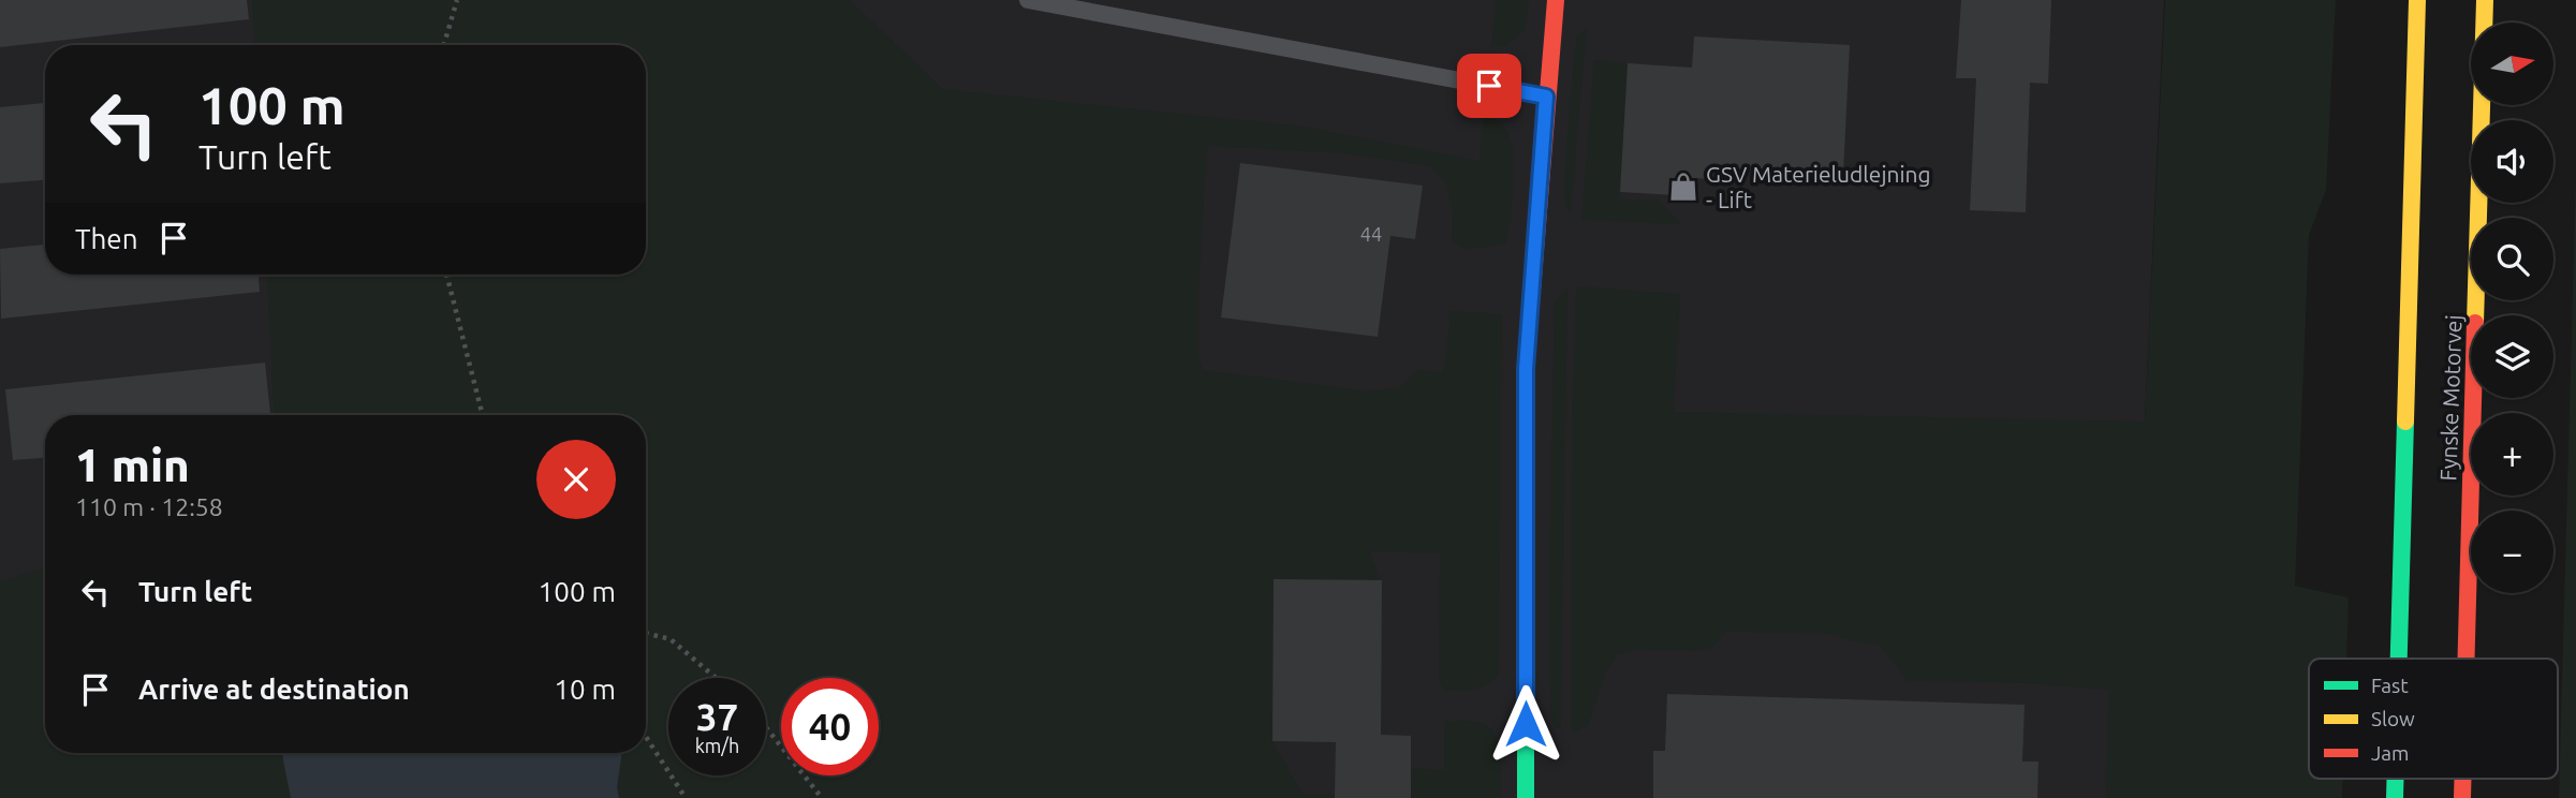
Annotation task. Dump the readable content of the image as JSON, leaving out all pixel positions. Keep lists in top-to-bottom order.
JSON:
{
  "streets": {
    "main road": ["Fynske Motorvej"]
  },
  "places": {
    "shop": ["GSV Materieludlejning - Lift"]
  },
  "house_numbers": ["44"],
  "legend": ["Fast", "Slow", "Jam"],
  "north": "right",
  "page": {
    "map_buttons": ["+", "−"],
    "turn": ["100 m", "Turn left"],
    "then": "Then",
    "heading": ["1 min", "110 m · 12:58"],
    "list": [
      {
        "name": "Turn left",
        "value": "100 m"
      },
      {
        "name": "Arrive at destination",
        "value": "10 m"
      }
    ],
    "speed": "37 km/h",
    "limit": "40"
  }
}
